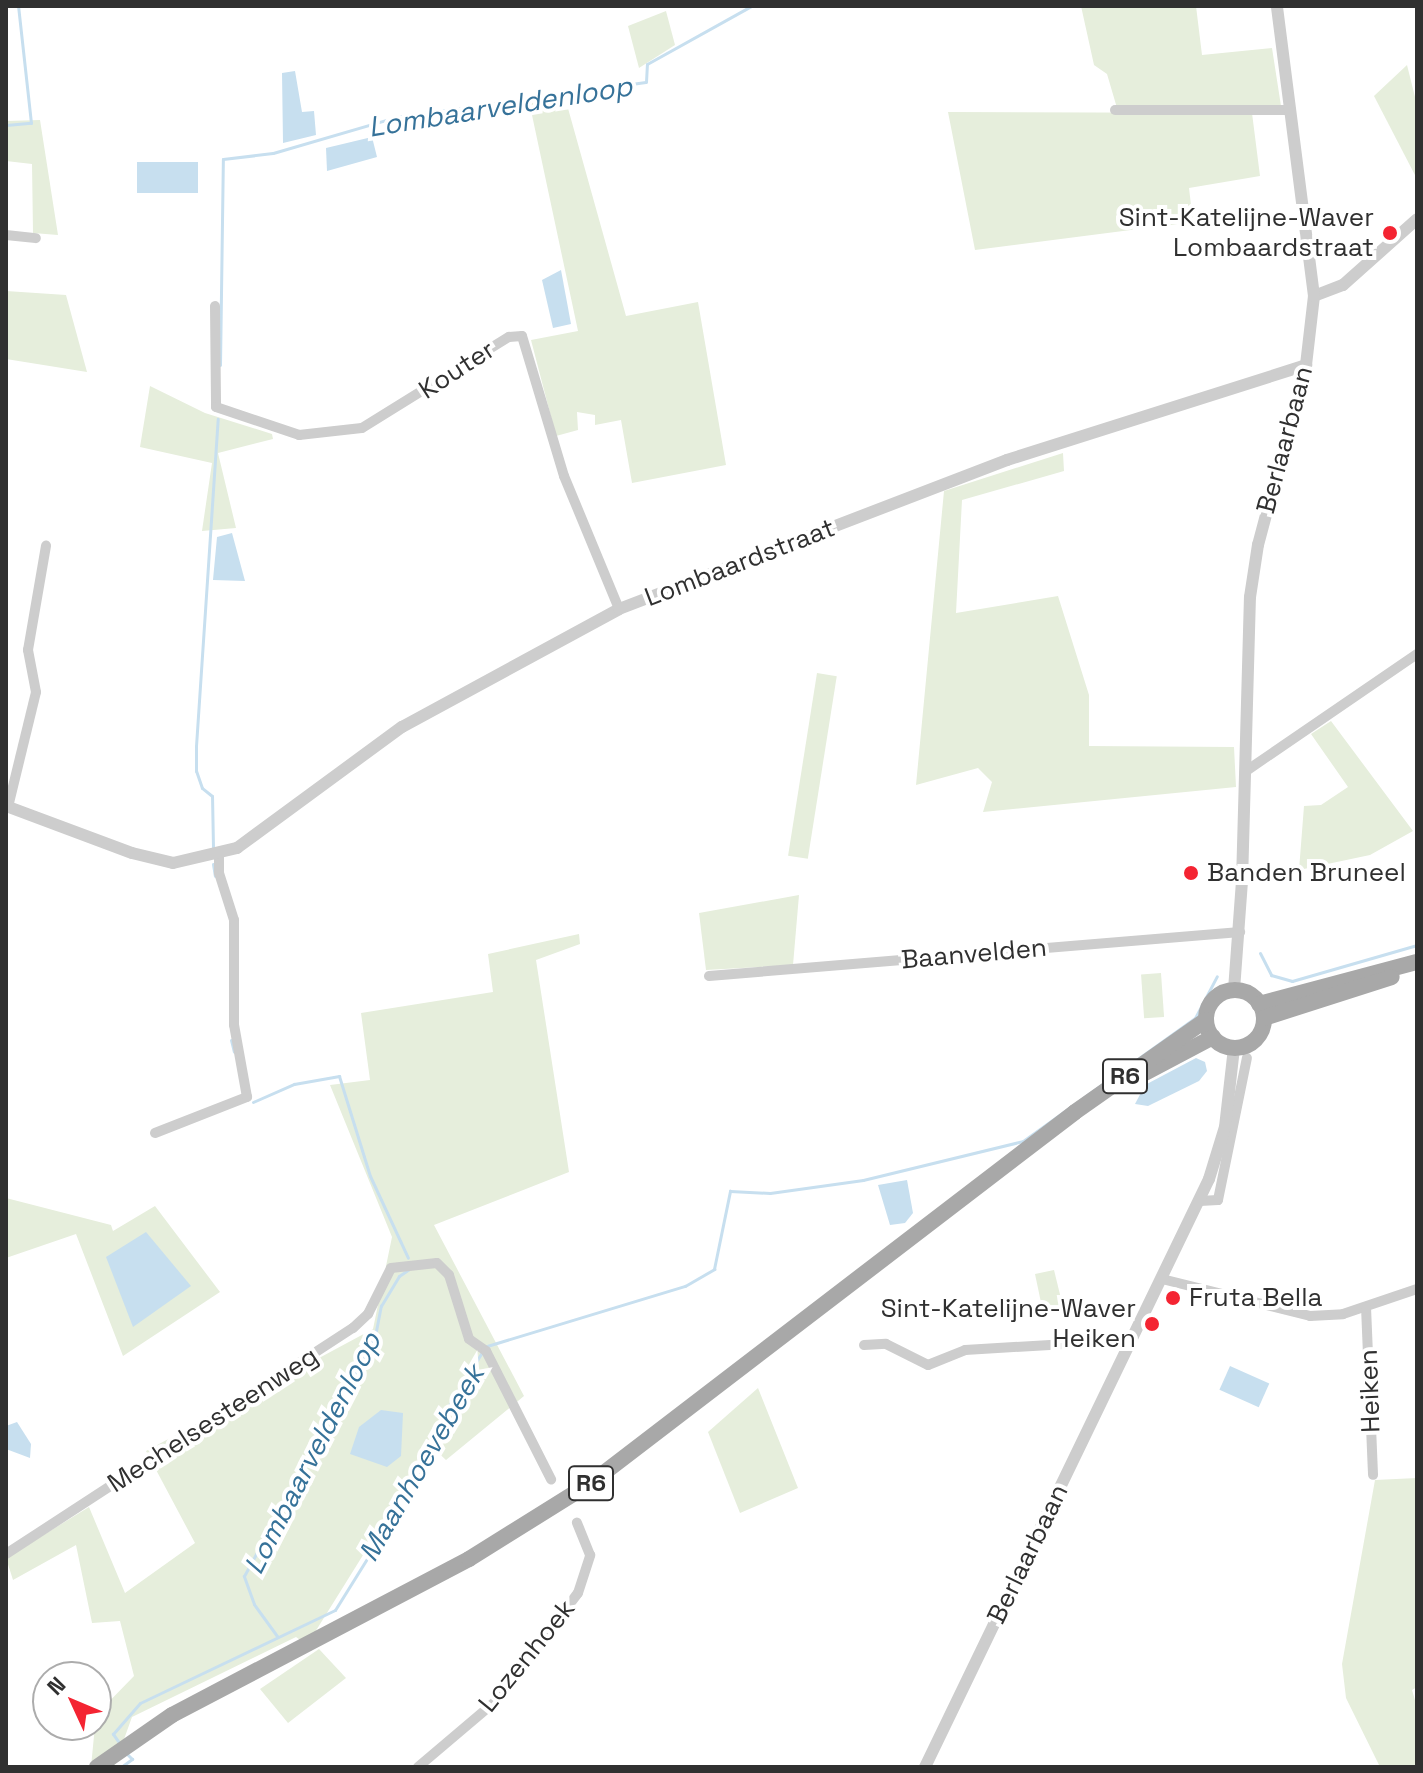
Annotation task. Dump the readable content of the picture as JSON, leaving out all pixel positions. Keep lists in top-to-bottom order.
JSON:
{
  "streets": {
    "main road": ["R6"],
    "street": [
      "Kouter",
      "Berlaarbaan",
      "Lombaardstraat",
      "Baanvelden",
      "Heiken",
      "Mechelsesteenweg",
      "Lozenhoek"
    ]
  },
  "crossings": [
    ["Kouter", "Lombaardstraat"],
    ["Berlaarbaan", "Lombaardstraat"],
    ["Berlaarbaan", "Baanvelden"],
    ["Berlaarbaan", "R6"],
    ["Berlaarbaan", "Heiken"]
  ],
  "water": ["Lombaarveldenloop", "Maanhoevebeek"],
  "places": [
    "Sint-Katelijne-Waver Lombaardstraat",
    "Banden Bruneel",
    "Fruta Bella",
    "Sint-Katelijne-Waver Heiken"
  ],
  "north": "top left"
}
